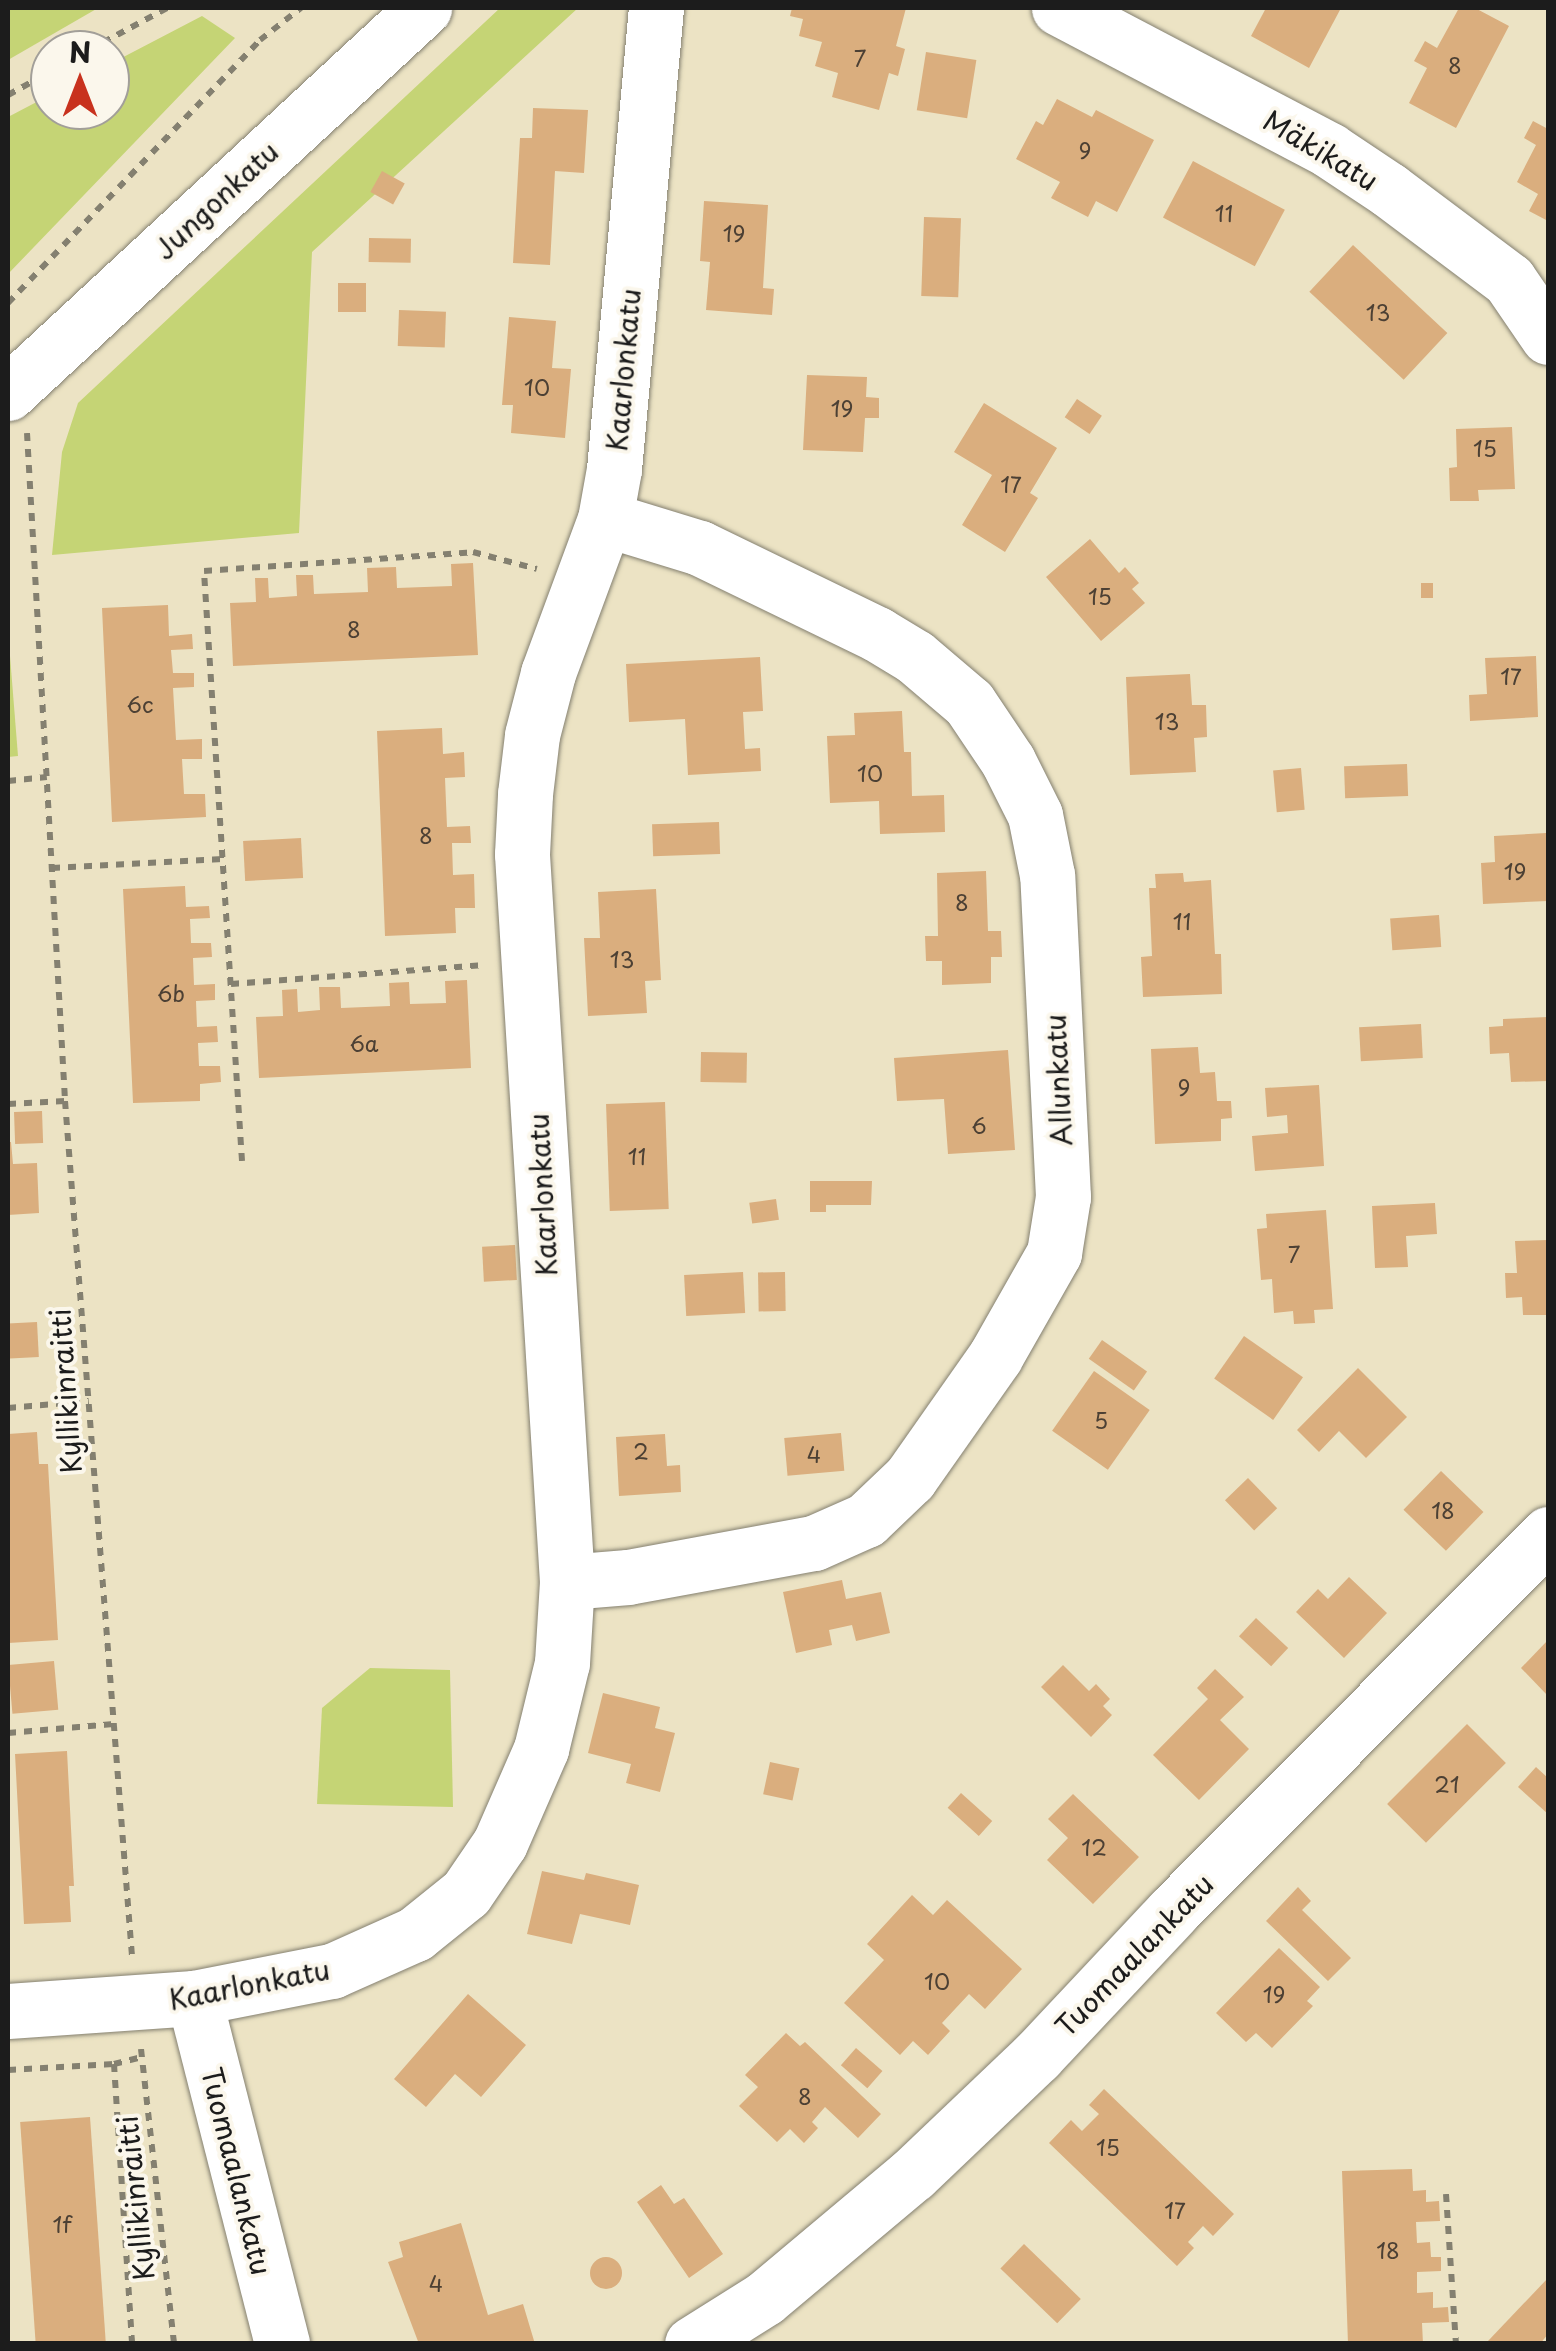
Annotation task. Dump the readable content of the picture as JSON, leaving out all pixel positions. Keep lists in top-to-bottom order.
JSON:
{
  "streets": {
    "street": [
      "Mäkikatu",
      "Jungonkatu",
      "Kaarlonkatu",
      "Allunkatu",
      "Tuomaalankatu"
    ],
    "path": ["Kyllikinraitti"]
  },
  "crossings": [
    ["Jungonkatu", "Kyllikinraitti"],
    ["Kaarlonkatu", "Allunkatu"],
    ["Kaarlonkatu", "Kyllikinraitti"],
    ["Kaarlonkatu", "Tuomaalankatu"]
  ],
  "house_numbers": [
    "7",
    "8",
    "9",
    "11",
    "19",
    "13",
    "10",
    "19",
    "15",
    "17",
    "15",
    "8",
    "17",
    "6c",
    "13",
    "10",
    "8",
    "19",
    "8",
    "11",
    "13",
    "6b",
    "6a",
    "9",
    "6",
    "11",
    "7",
    "5",
    "2",
    "4",
    "18",
    "21",
    "12",
    "10",
    "19",
    "8",
    "15",
    "17",
    "1f",
    "18",
    "4"
  ],
  "north": "top"
}
